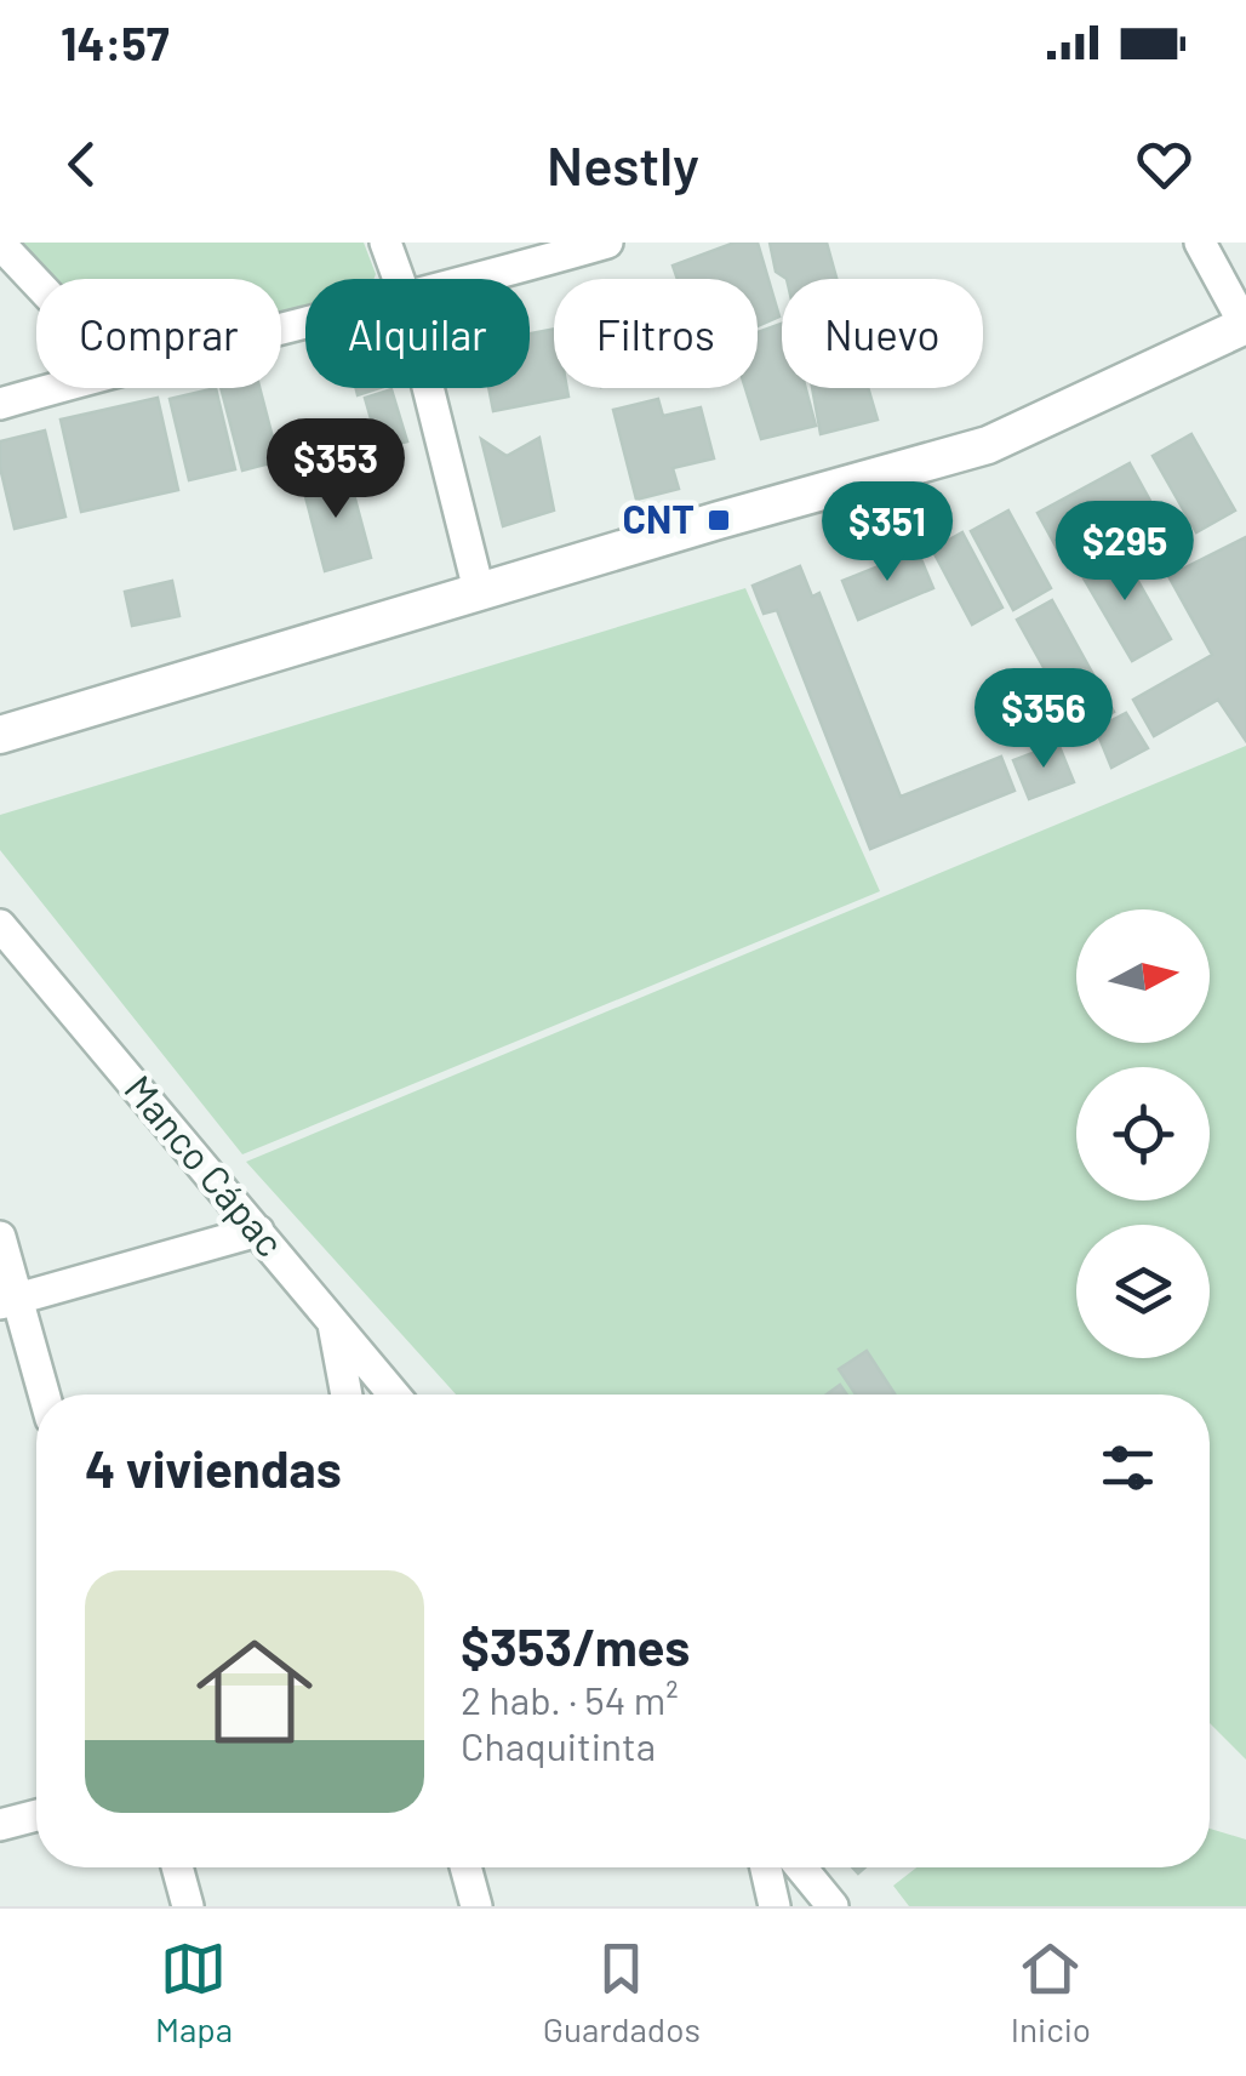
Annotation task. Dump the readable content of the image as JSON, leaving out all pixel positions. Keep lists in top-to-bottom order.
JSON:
{
  "streets": {
    "street": ["Manco Cápac"]
  },
  "places": {
    "transit": ["CNT"]
  },
  "north": "right",
  "page": {
    "status": "14:57",
    "header": "Nestly",
    "chip": [
      "Comprar",
      "Alquilar",
      "Filtros",
      "Nuevo"
    ],
    "price": [
      "$353",
      "$351",
      "$295",
      "$356"
    ],
    "heading": "4 viviendas",
    "list": [
      {
        "name": "$353/mes",
        "note": "2 hab. · 54 m² · Chaquitinta"
      }
    ],
    "tabs": ["Mapa", "Guardados", "Inicio"]
  }
}
